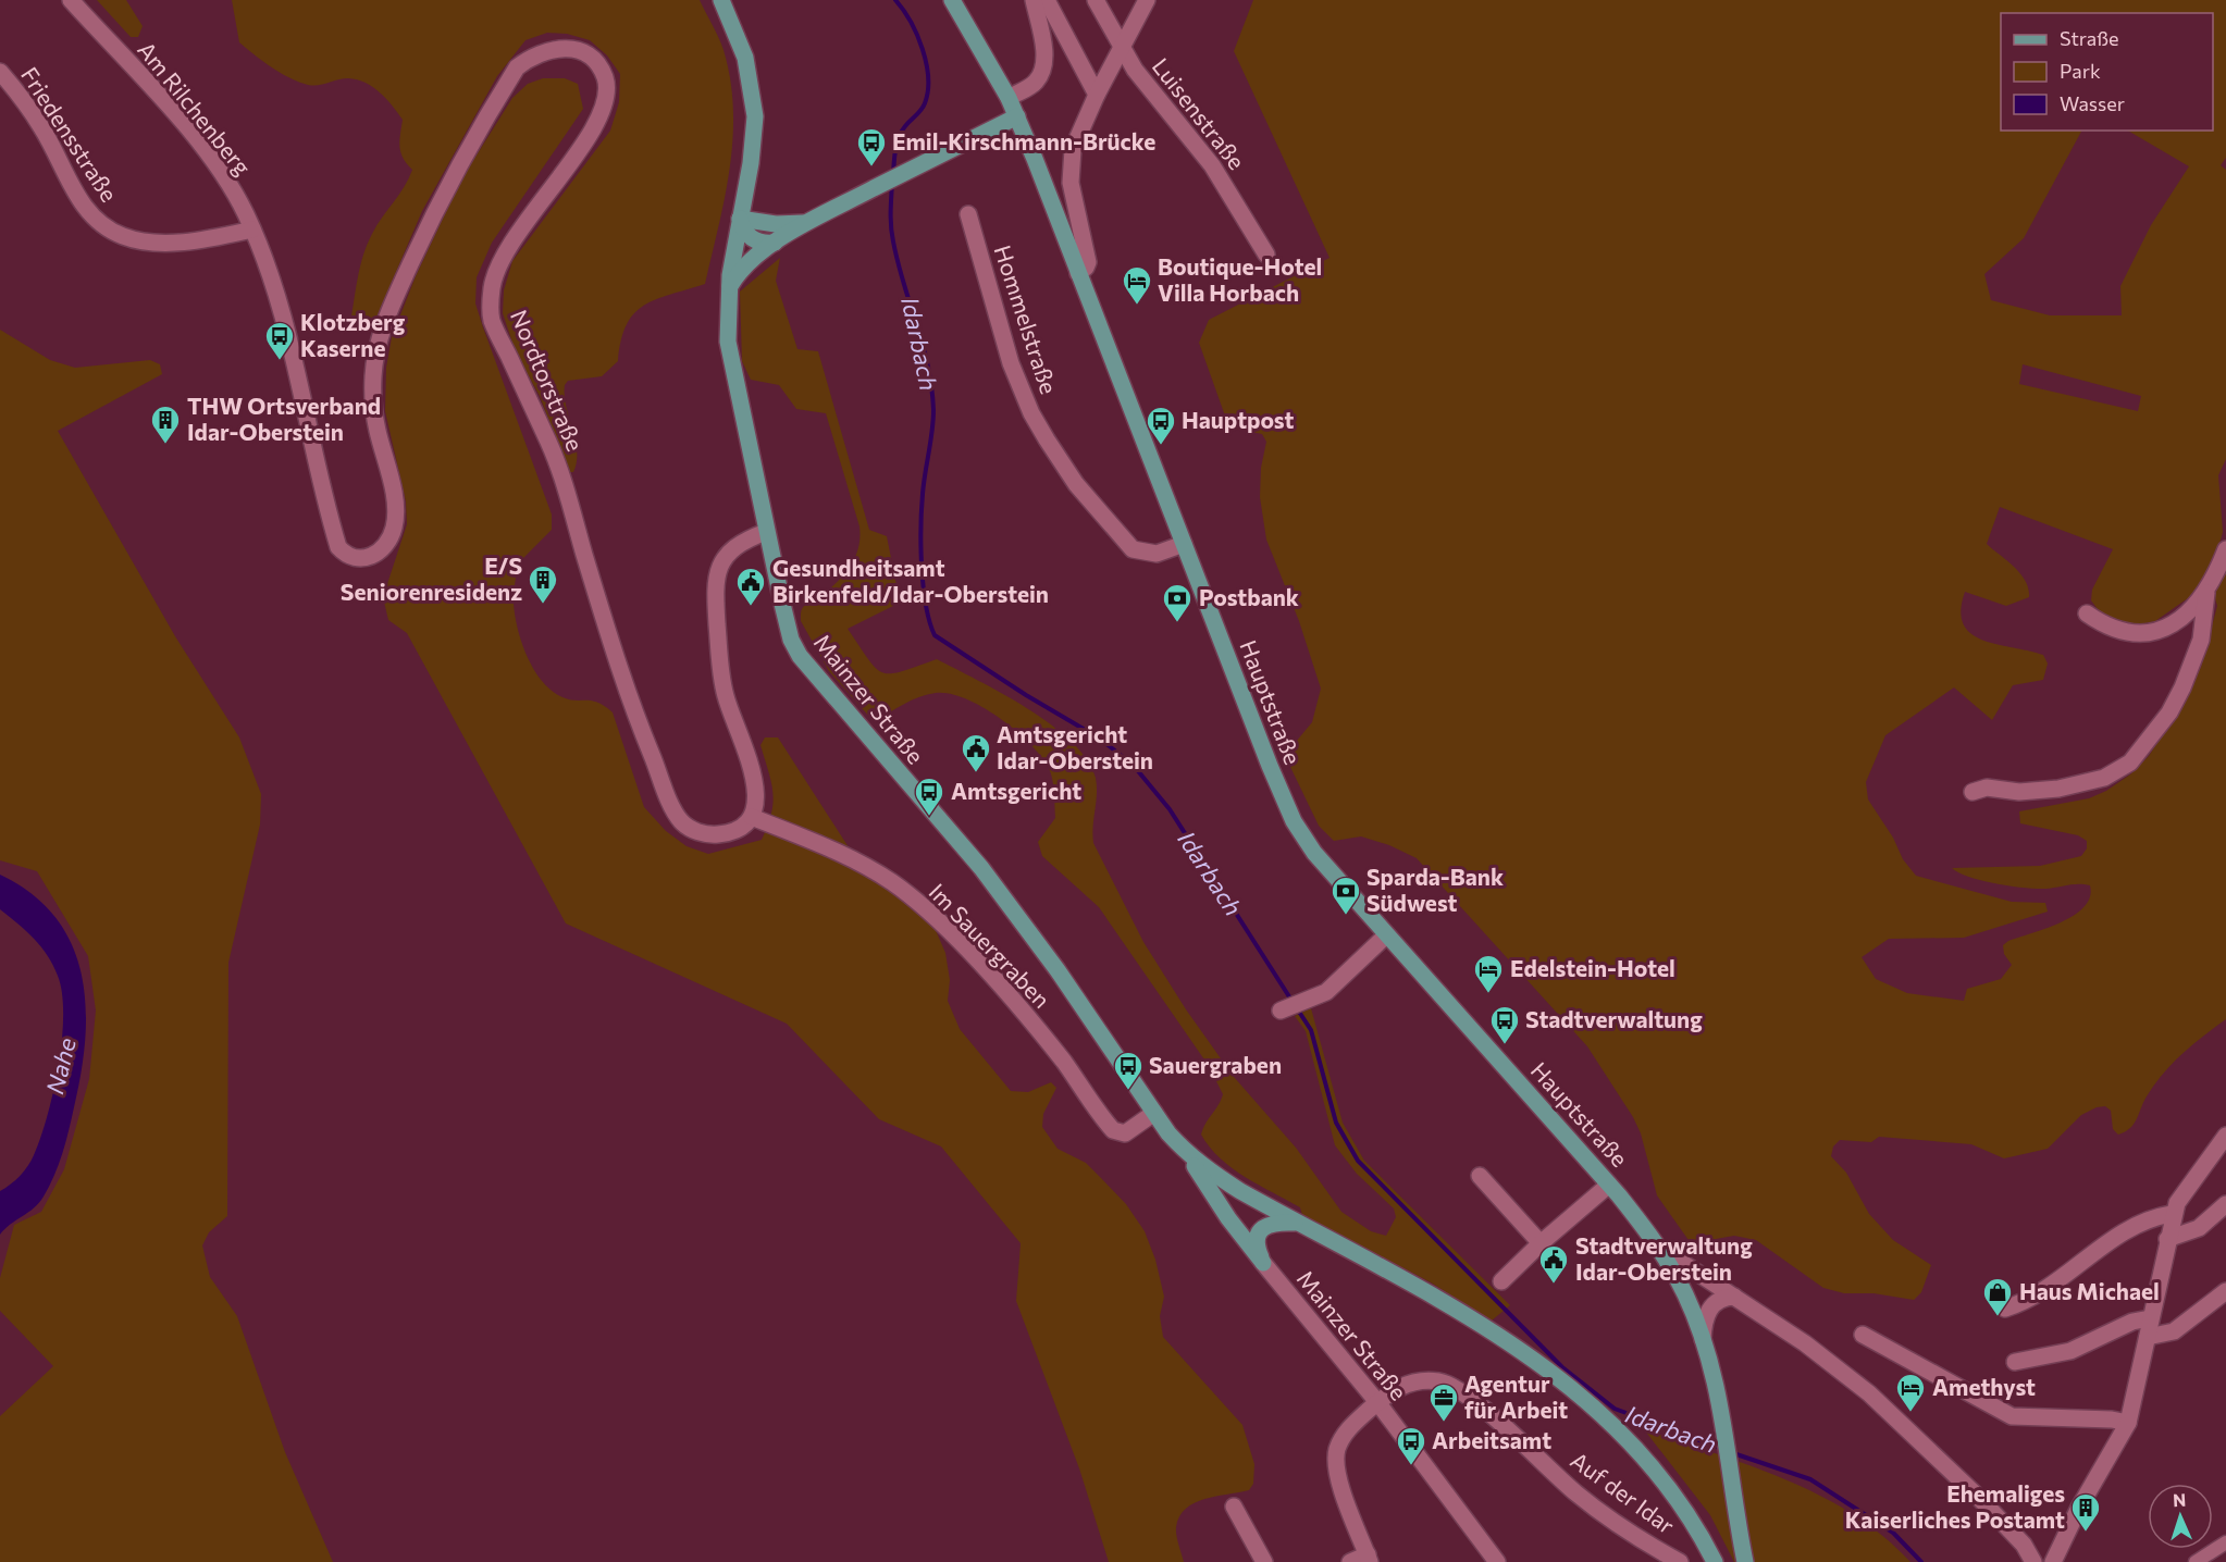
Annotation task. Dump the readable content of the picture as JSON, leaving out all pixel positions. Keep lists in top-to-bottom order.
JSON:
{
  "streets": {
    "main road": ["Mainzer Straße", "Hauptstraße"],
    "street": [
      "Am Rilchenberg",
      "Luisenstraße",
      "Friedensstraße",
      "Hommelstraße",
      "Nordtorstraße",
      "Im Sauergraben",
      "Auf der Idar"
    ]
  },
  "crossings": [
    ["Am Rilchenberg", "Friedensstraße"],
    ["Am Rilchenberg", "Nordtorstraße"],
    ["Hommelstraße", "Hauptstraße"],
    ["Nordtorstraße", "Im Sauergraben"],
    ["Mainzer Straße", "Im Sauergraben"],
    ["Mainzer Straße", "Auf der Idar"]
  ],
  "water": ["Idarbach", "Nahe"],
  "places": {
    "bus stop": [
      "Emil-Kirschmann-Brücke",
      "Klotzberg Kaserne",
      "Hauptpost",
      "Amtsgericht",
      "Stadtverwaltung",
      "Sauergraben",
      "Arbeitsamt"
    ],
    "hotel": ["Boutique-Hotel Villa Horbach", "Edelstein-Hotel", "Amethyst"],
    "building": ["THW Ortsverband Idar-Oberstein", "E/S Seniorenresidenz", "Ehemaliges Kaiserliches Postamt"],
    "public building": ["Gesundheitsamt Birkenfeld/Idar-Oberstein", "Amtsgericht Idar-Oberstein", "Stadtverwaltung Idar-Oberstein"],
    "bank": ["Postbank", "Sparda-Bank Südwest"],
    "shop": ["Haus Michael"],
    "office": ["Agentur für Arbeit"]
  },
  "legend": ["Straße", "Park", "Wasser"],
  "north": "top"
}
